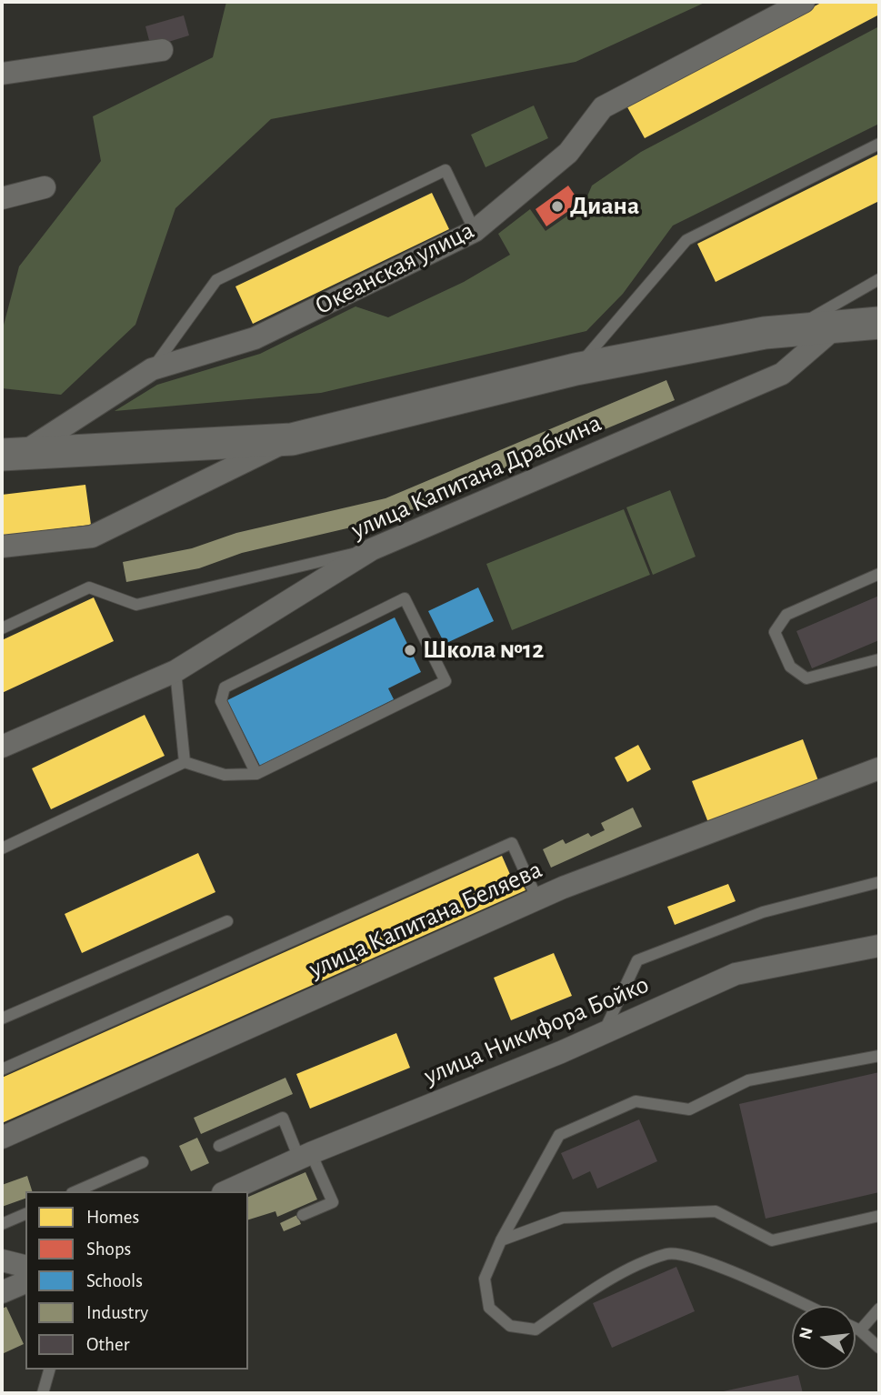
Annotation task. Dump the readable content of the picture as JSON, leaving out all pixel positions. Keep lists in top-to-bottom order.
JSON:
{
  "streets": {
    "main road": ["Океанская улица"],
    "street": ["улица Капитана Драбкина", "улица Капитана Беляева", "улица Никифора Бойко"]
  },
  "crossings": [
    ["Океанская улица", "улица Капитана Драбкина"]
  ],
  "places": ["Диана", "Школа №12"],
  "legend": [
    "Homes",
    "Shops",
    "Schools",
    "Industry",
    "Other"
  ],
  "north": "left"
}
